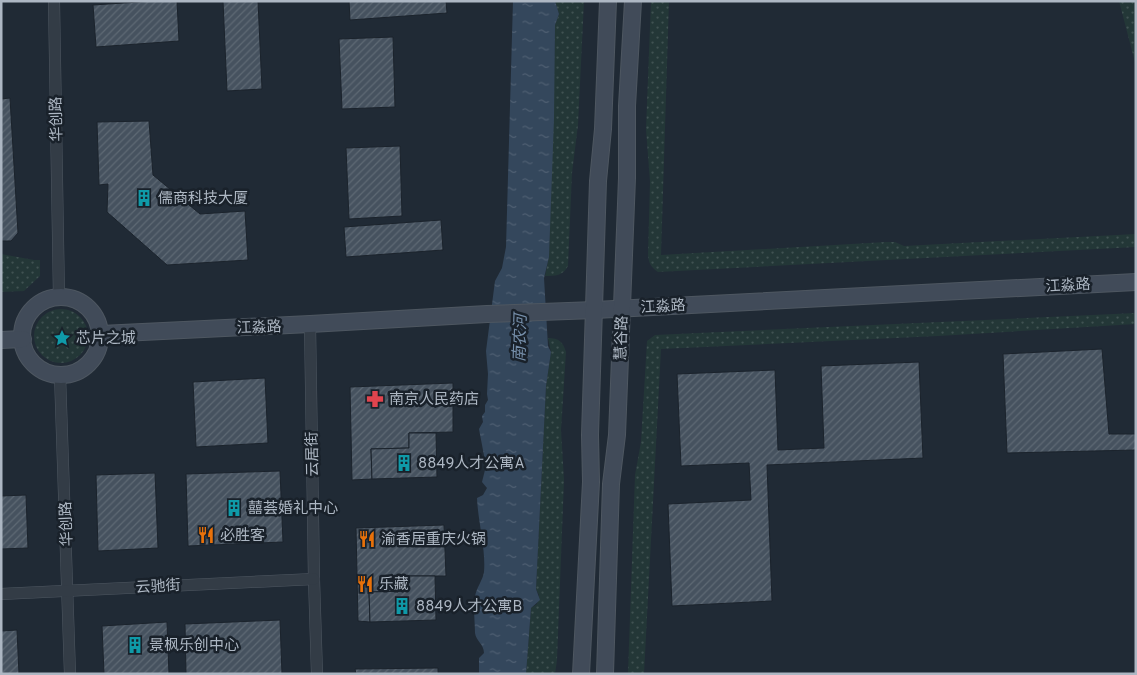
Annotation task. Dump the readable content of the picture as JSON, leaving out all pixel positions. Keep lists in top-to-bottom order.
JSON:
{
  "streets": {
    "main road": ["江淼路", "慧谷路"],
    "street": ["华创路", "云居街", "云驰街"]
  },
  "crossings": [
    ["华创路", "江淼路"],
    ["华创路", "云驰街"],
    ["江淼路", "慧谷路"],
    ["江淼路", "云居街"],
    ["云居街", "云驰街"]
  ],
  "water": ["南农河"],
  "places": {
    "building": [
      "儒商科技大厦",
      "8849人才公寓A",
      "囍荟婚礼中心",
      "8849人才公寓B",
      "景枫乐创中心"
    ],
    "place": ["芯片之城"],
    "pharmacy": ["南京人民药店"],
    "restaurant": ["必胜客", "渝香居重庆火锅", "乐藏"]
  }
}
